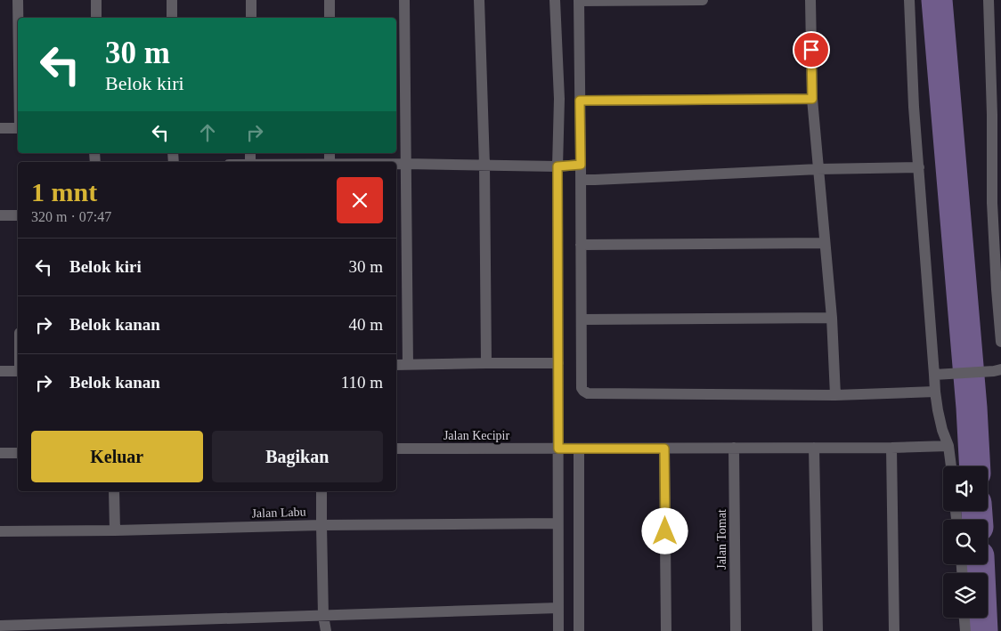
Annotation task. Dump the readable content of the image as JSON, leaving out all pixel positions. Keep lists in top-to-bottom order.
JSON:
{
  "streets": {
    "street": ["Jalan Kecipir", "Jalan Labu", "Jalan Tomat"]
  },
  "crossings": [
    ["Jalan Kecipir", "Jalan Tomat"]
  ],
  "page": {
    "turn": ["30 m", "Belok kiri"],
    "heading": ["1 mnt", "320 m · 07:47"],
    "list": [
      {
        "name": "Belok kiri",
        "value": "30 m"
      },
      {
        "name": "Belok kanan",
        "value": "40 m"
      },
      {
        "name": "Belok kanan",
        "value": "110 m"
      }
    ],
    "buttons": ["Keluar", "Bagikan"]
  }
}
